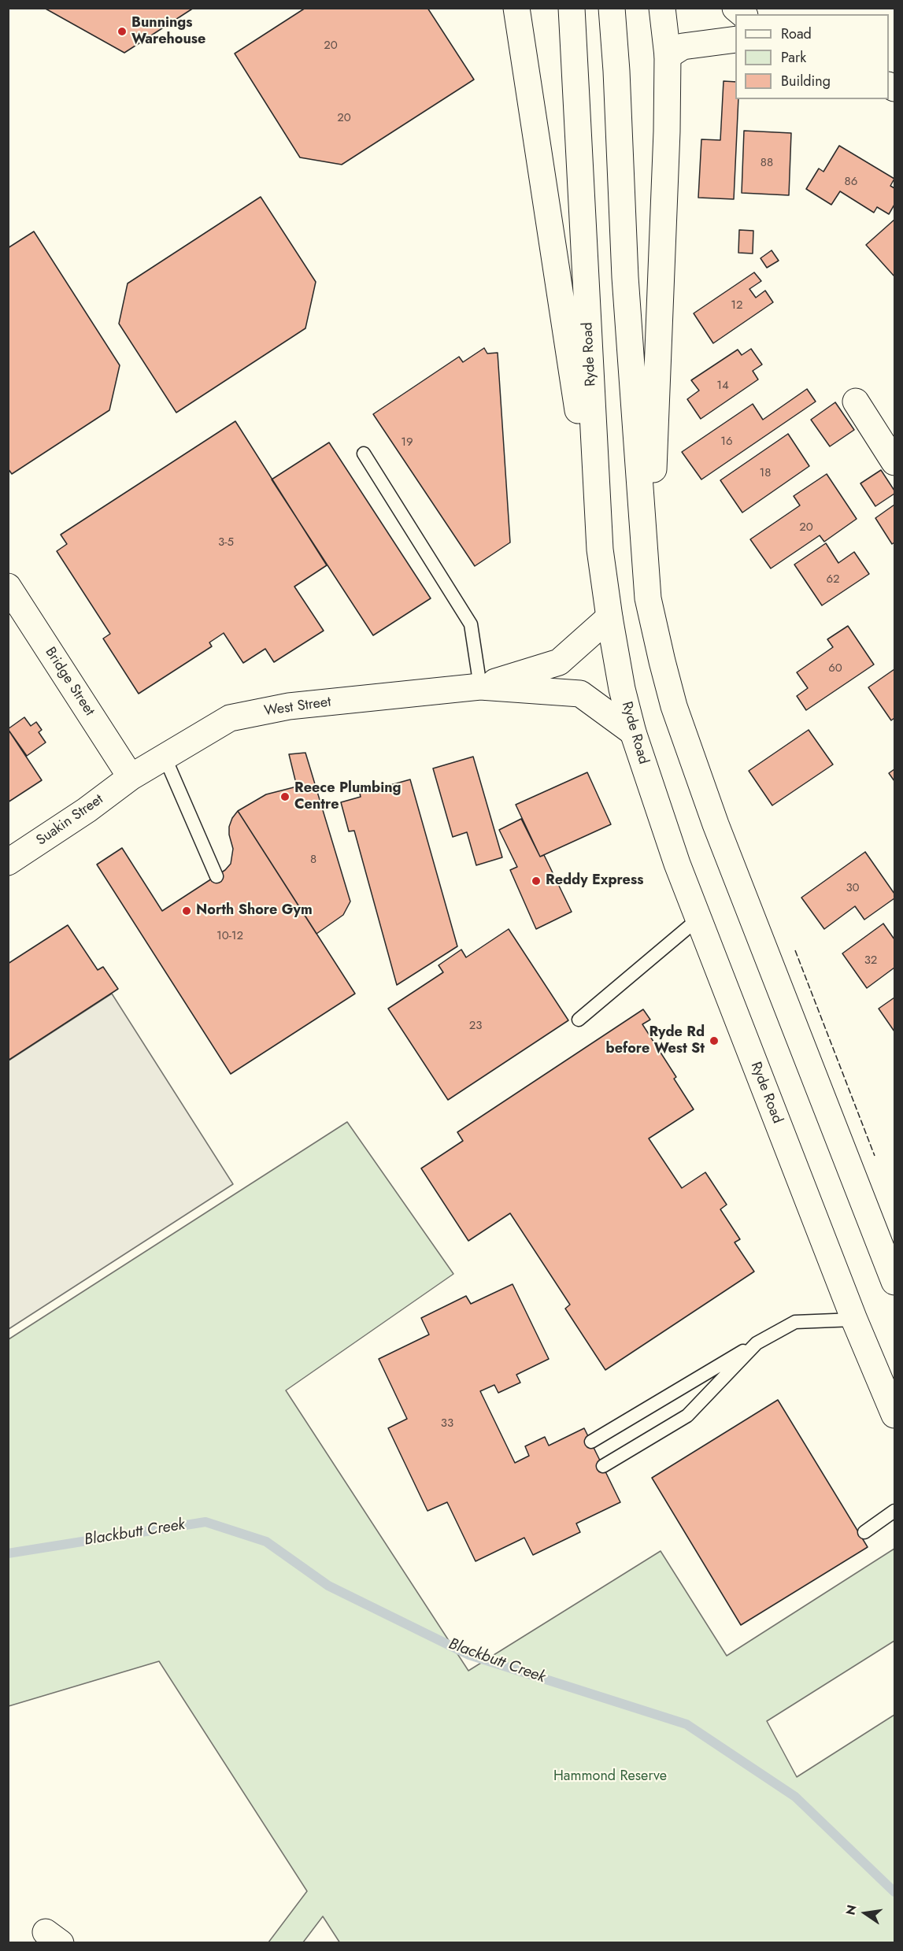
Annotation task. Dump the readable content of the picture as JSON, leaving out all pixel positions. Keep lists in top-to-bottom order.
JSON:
{
  "streets": {
    "main road": [
      "Ryde Road",
      "Bridge Street",
      "West Street",
      "Suakin Street"
    ]
  },
  "crossings": [
    ["Ryde Road", "West Street"],
    ["Bridge Street", "West Street"],
    ["Bridge Street", "Suakin Street"],
    ["West Street", "Suakin Street"]
  ],
  "water": ["Blackbutt Creek"],
  "parks": ["Hammond Reserve"],
  "places": [
    "Bunnings Warehouse",
    "Reece Plumbing Centre",
    "Reddy Express",
    "North Shore Gym",
    "Ryde Rd before West St"
  ],
  "house_numbers": [
    "20",
    "20",
    "88",
    "86",
    "12",
    "14",
    "16",
    "19",
    "18",
    "20",
    "3-5",
    "62",
    "60",
    "8",
    "30",
    "10-12",
    "32",
    "23",
    "33"
  ],
  "legend": ["Road", "Park", "Building"],
  "north": "left"
}
